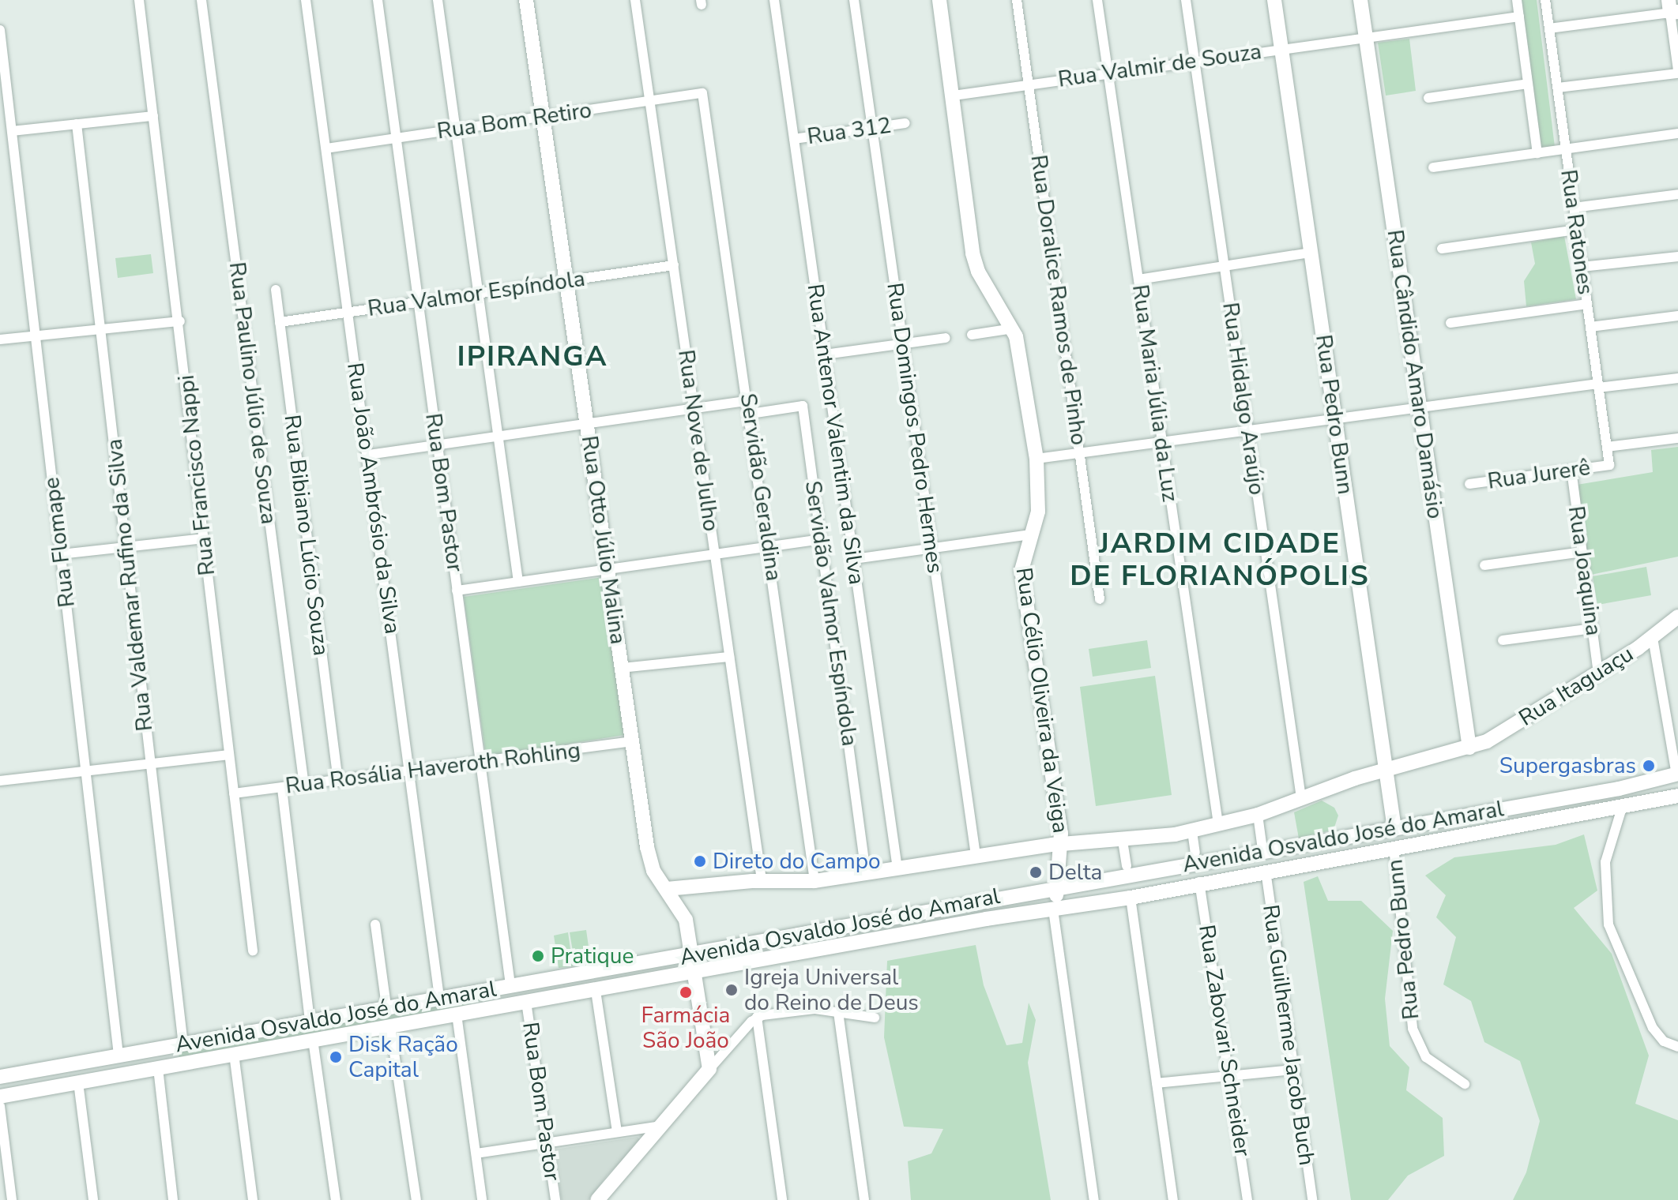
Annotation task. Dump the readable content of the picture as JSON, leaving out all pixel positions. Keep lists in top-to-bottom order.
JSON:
{
  "streets": {
    "main road": [
      "Rua Cândido Amaro Damásio",
      "Rua Pedro Bunn",
      "Rua Otto Júlio Malina",
      "Rua Itaguaçu",
      "Rua Célio Oliveira da Veiga",
      "Avenida Osvaldo José do Amaral"
    ],
    "street": [
      "Rua Valmir de Souza",
      "Rua Bom Retiro",
      "Rua 312",
      "Rua Ratones",
      "Rua Valmor Espíndola",
      "Rua Doralice Ramos de Pinho",
      "Rua Paulino Júlio de Souza",
      "Rua Maria Júlia da Luz",
      "Rua Hidalgo Araújo",
      "Rua Domingos Pedro Hermes",
      "Rua Antenor Valentim da Silva",
      "Rua Nove de Julho",
      "Rua Jurerê",
      "Rua Francisco Nappi",
      "Servidão Geraldina",
      "Rua Bom Pastor",
      "Rua João Ambrósio da Silva",
      "Rua Bibiano Lúcio Souza",
      "Rua Flomape",
      "Rua Joaquina",
      "Rua Valdemar Rufino da Silva",
      "Servidão Valmor Espíndola",
      "Rua Rosália Haveroth Rohling",
      "Rua Guilherme Jacob Buch",
      "Rua Zabovari Schneider"
    ]
  },
  "crossings": [
    ["Rua Valmir de Souza", "Rua Doralice Ramos de Pinho"],
    ["Rua Valmir de Souza", "Rua Cândido Amaro Damásio"],
    ["Rua Valmir de Souza", "Rua Maria Júlia da Luz"],
    ["Rua Valmir de Souza", "Rua Hidalgo Araújo"],
    ["Rua Valmir de Souza", "Rua Pedro Bunn"],
    ["Rua Valmir de Souza", "Rua Célio Oliveira da Veiga"],
    ["Rua Bom Retiro", "Rua Nove de Julho"],
    ["Rua Bom Retiro", "Servidão Geraldina"],
    ["Rua Bom Retiro", "Rua Bom Pastor"],
    ["Rua Bom Retiro", "Rua João Ambrósio da Silva"],
    ["Rua Bom Retiro", "Rua Otto Júlio Malina"],
    ["Rua 312", "Rua Domingos Pedro Hermes"],
    ["Rua 312", "Rua Antenor Valentim da Silva"],
    ["Rua Ratones", "Rua Jurerê"],
    ["Rua Valmor Espíndola", "Rua Nove de Julho"],
    ["Rua Valmor Espíndola", "Rua Bom Pastor"],
    ["Rua Valmor Espíndola", "Rua João Ambrósio da Silva"],
    ["Rua Valmor Espíndola", "Rua Bibiano Lúcio Souza"],
    ["Rua Valmor Espíndola", "Rua Otto Júlio Malina"],
    ["Rua Cândido Amaro Damásio", "Rua Itaguaçu"],
    ["Rua Paulino Júlio de Souza", "Rua Rosália Haveroth Rohling"],
    ["Rua Maria Júlia da Luz", "Rua Itaguaçu"],
    ["Rua Hidalgo Araújo", "Rua Itaguaçu"],
    ["Rua Pedro Bunn", "Rua Itaguaçu"],
    ["Rua Pedro Bunn", "Avenida Osvaldo José do Amaral"],
    ["Rua Domingos Pedro Hermes", "Rua Itaguaçu"],
    ["Rua Antenor Valentim da Silva", "Rua Itaguaçu"],
    ["Rua Nove de Julho", "Rua Itaguaçu"],
    ["Rua Jurerê", "Rua Joaquina"],
    ["Rua Francisco Nappi", "Rua Rosália Haveroth Rohling"],
    ["Servidão Geraldina", "Servidão Valmor Espíndola"],
    ["Servidão Geraldina", "Rua Itaguaçu"],
    ["Rua Bom Pastor", "Rua Rosália Haveroth Rohling"],
    ["Rua Bom Pastor", "Avenida Osvaldo José do Amaral"],
    ["Rua João Ambrósio da Silva", "Rua Rosália Haveroth Rohling"],
    ["Rua João Ambrósio da Silva", "Avenida Osvaldo José do Amaral"],
    ["Rua Bibiano Lúcio Souza", "Rua Rosália Haveroth Rohling"],
    ["Rua Otto Júlio Malina", "Rua Itaguaçu"],
    ["Rua Otto Júlio Malina", "Rua Rosália Haveroth Rohling"],
    ["Rua Otto Júlio Malina", "Avenida Osvaldo José do Amaral"],
    ["Rua Flomape", "Avenida Osvaldo José do Amaral"],
    ["Rua Joaquina", "Rua Itaguaçu"],
    ["Rua Valdemar Rufino da Silva", "Avenida Osvaldo José do Amaral"],
    ["Servidão Valmor Espíndola", "Rua Itaguaçu"],
    ["Rua Itaguaçu", "Rua Célio Oliveira da Veiga"],
    ["Rua Célio Oliveira da Veiga", "Avenida Osvaldo José do Amaral"],
    ["Avenida Osvaldo José do Amaral", "Rua Guilherme Jacob Buch"],
    ["Avenida Osvaldo José do Amaral", "Rua Zabovari Schneider"]
  ],
  "districts": ["IPIRANGA", "JARDIM CIDADE DE FLORIANÓPOLIS"],
  "places": [
    "Supergasbras",
    "Direto do Campo",
    "Delta",
    "Pratique",
    "Igreja Universal do Reino de Deus",
    "Farmácia São João",
    "Disk Ração Capital"
  ]
}
